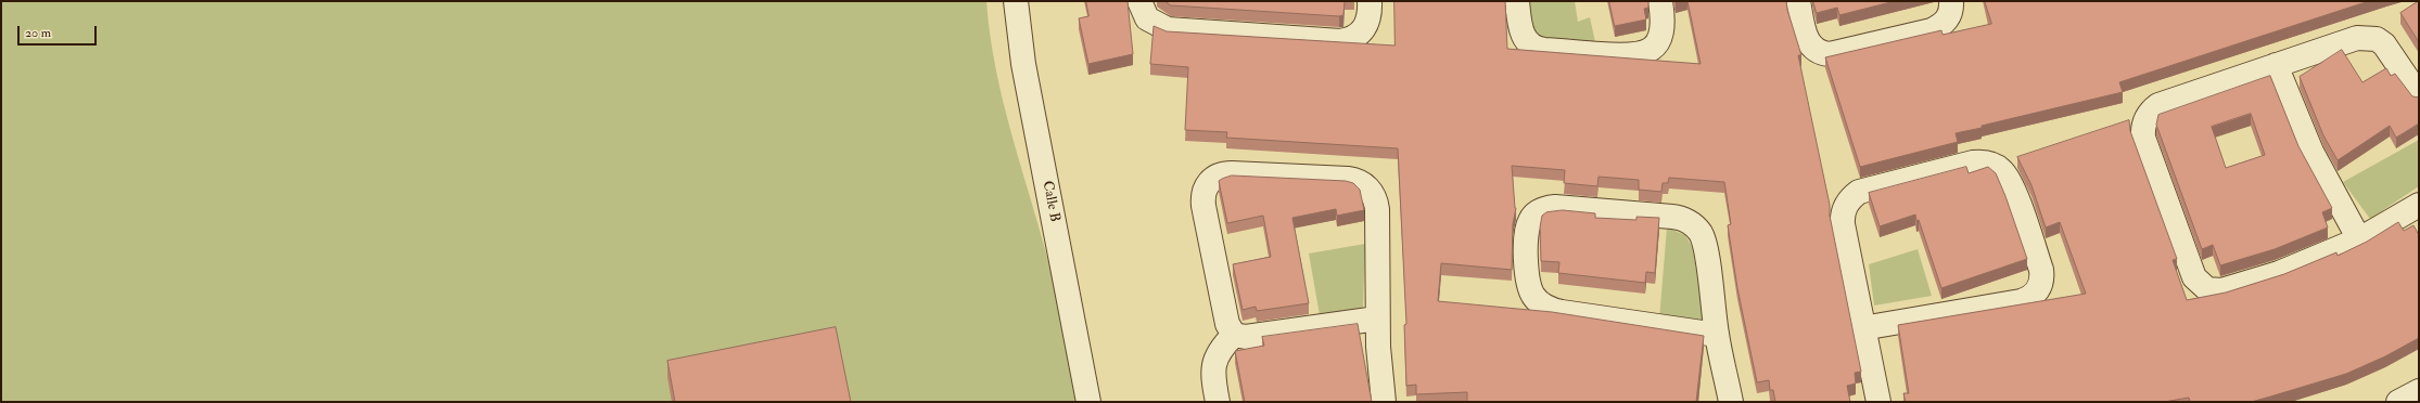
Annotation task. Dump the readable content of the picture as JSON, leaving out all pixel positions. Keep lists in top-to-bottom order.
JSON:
{
  "streets": {
    "street": ["Calle B"]
  },
  "scale_bar": "20 m"
}
